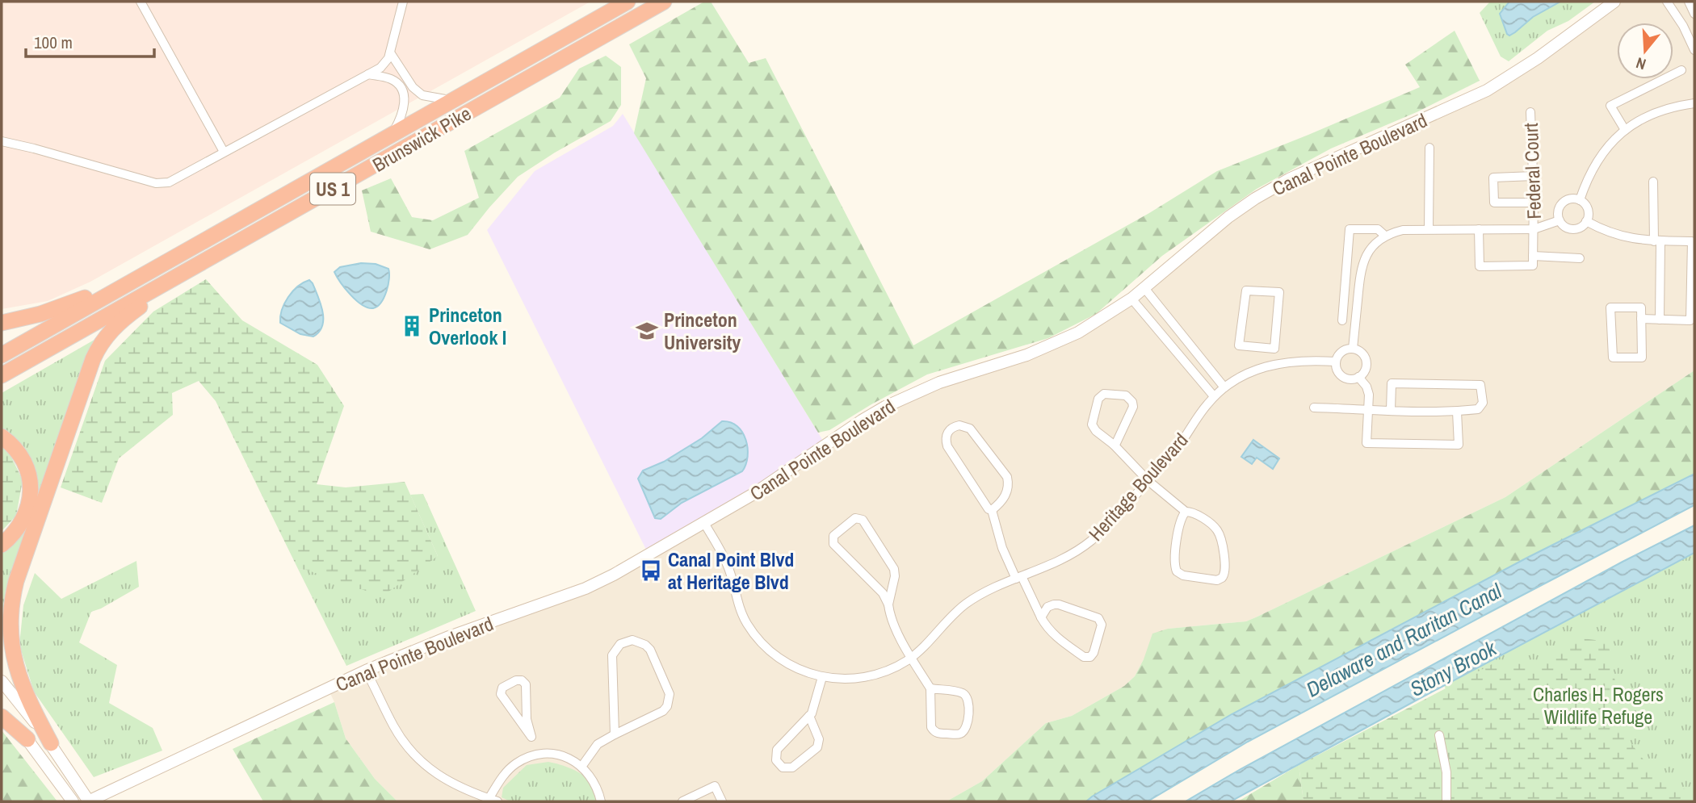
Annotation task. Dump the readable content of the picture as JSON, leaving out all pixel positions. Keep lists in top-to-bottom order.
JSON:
{
  "streets": {
    "highway": ["Brunswick Pike", "US 1"],
    "street": ["Canal Pointe Boulevard", "Federal Court", "Heritage Boulevard"]
  },
  "crossings": [
    ["Canal Pointe Boulevard", "Heritage Boulevard"]
  ],
  "water": ["Delaware and Raritan Canal", "Stony Brook"],
  "parks": ["Charles H. Rogers Wildlife Refuge"],
  "places": {
    "building": ["Princeton Overlook I"],
    "school or university": ["Princeton University"],
    "bus stop": ["Canal Point Blvd at Heritage Blvd"]
  },
  "scale_bar": "100 m",
  "north": "bottom"
}
